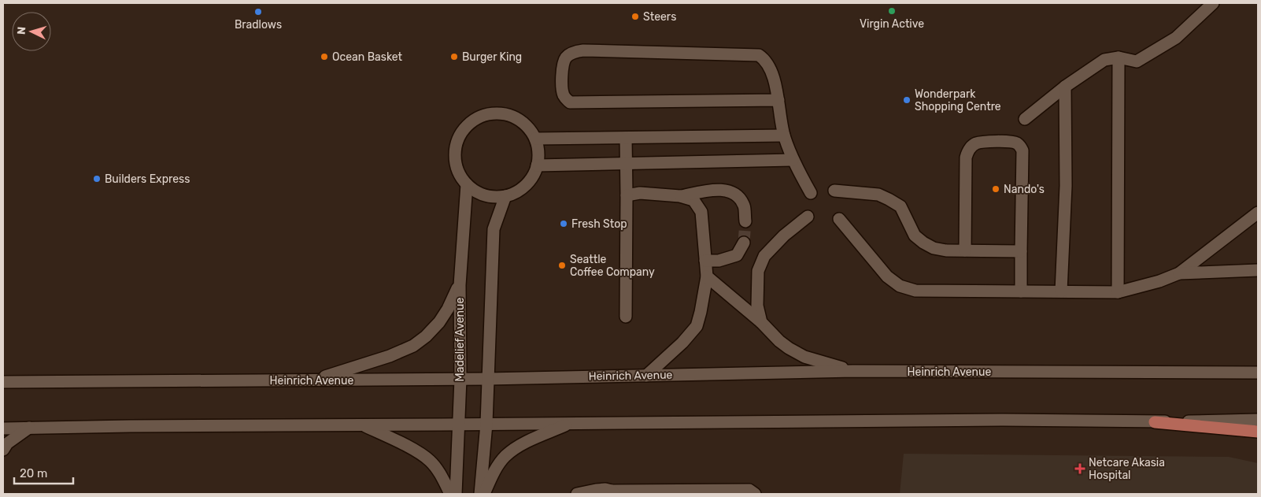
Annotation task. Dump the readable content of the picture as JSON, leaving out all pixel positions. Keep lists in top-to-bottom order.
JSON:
{
  "streets": {
    "street": ["Madelief Avenue", "Heinrich Avenue"]
  },
  "crossings": [
    ["Madelief Avenue", "Heinrich Avenue"]
  ],
  "places": {
    "other": [
      "Virgin Active",
      "Bradlows",
      "Steers",
      "Ocean Basket",
      "Burger King",
      "Wonderpark Shopping Centre",
      "Builders Express",
      "Nando's",
      "Fresh Stop",
      "Seattle Coffee Company"
    ],
    "health": ["Netcare Akasia Hospital"]
  },
  "scale_bar": "20 m",
  "north": "left"
}
